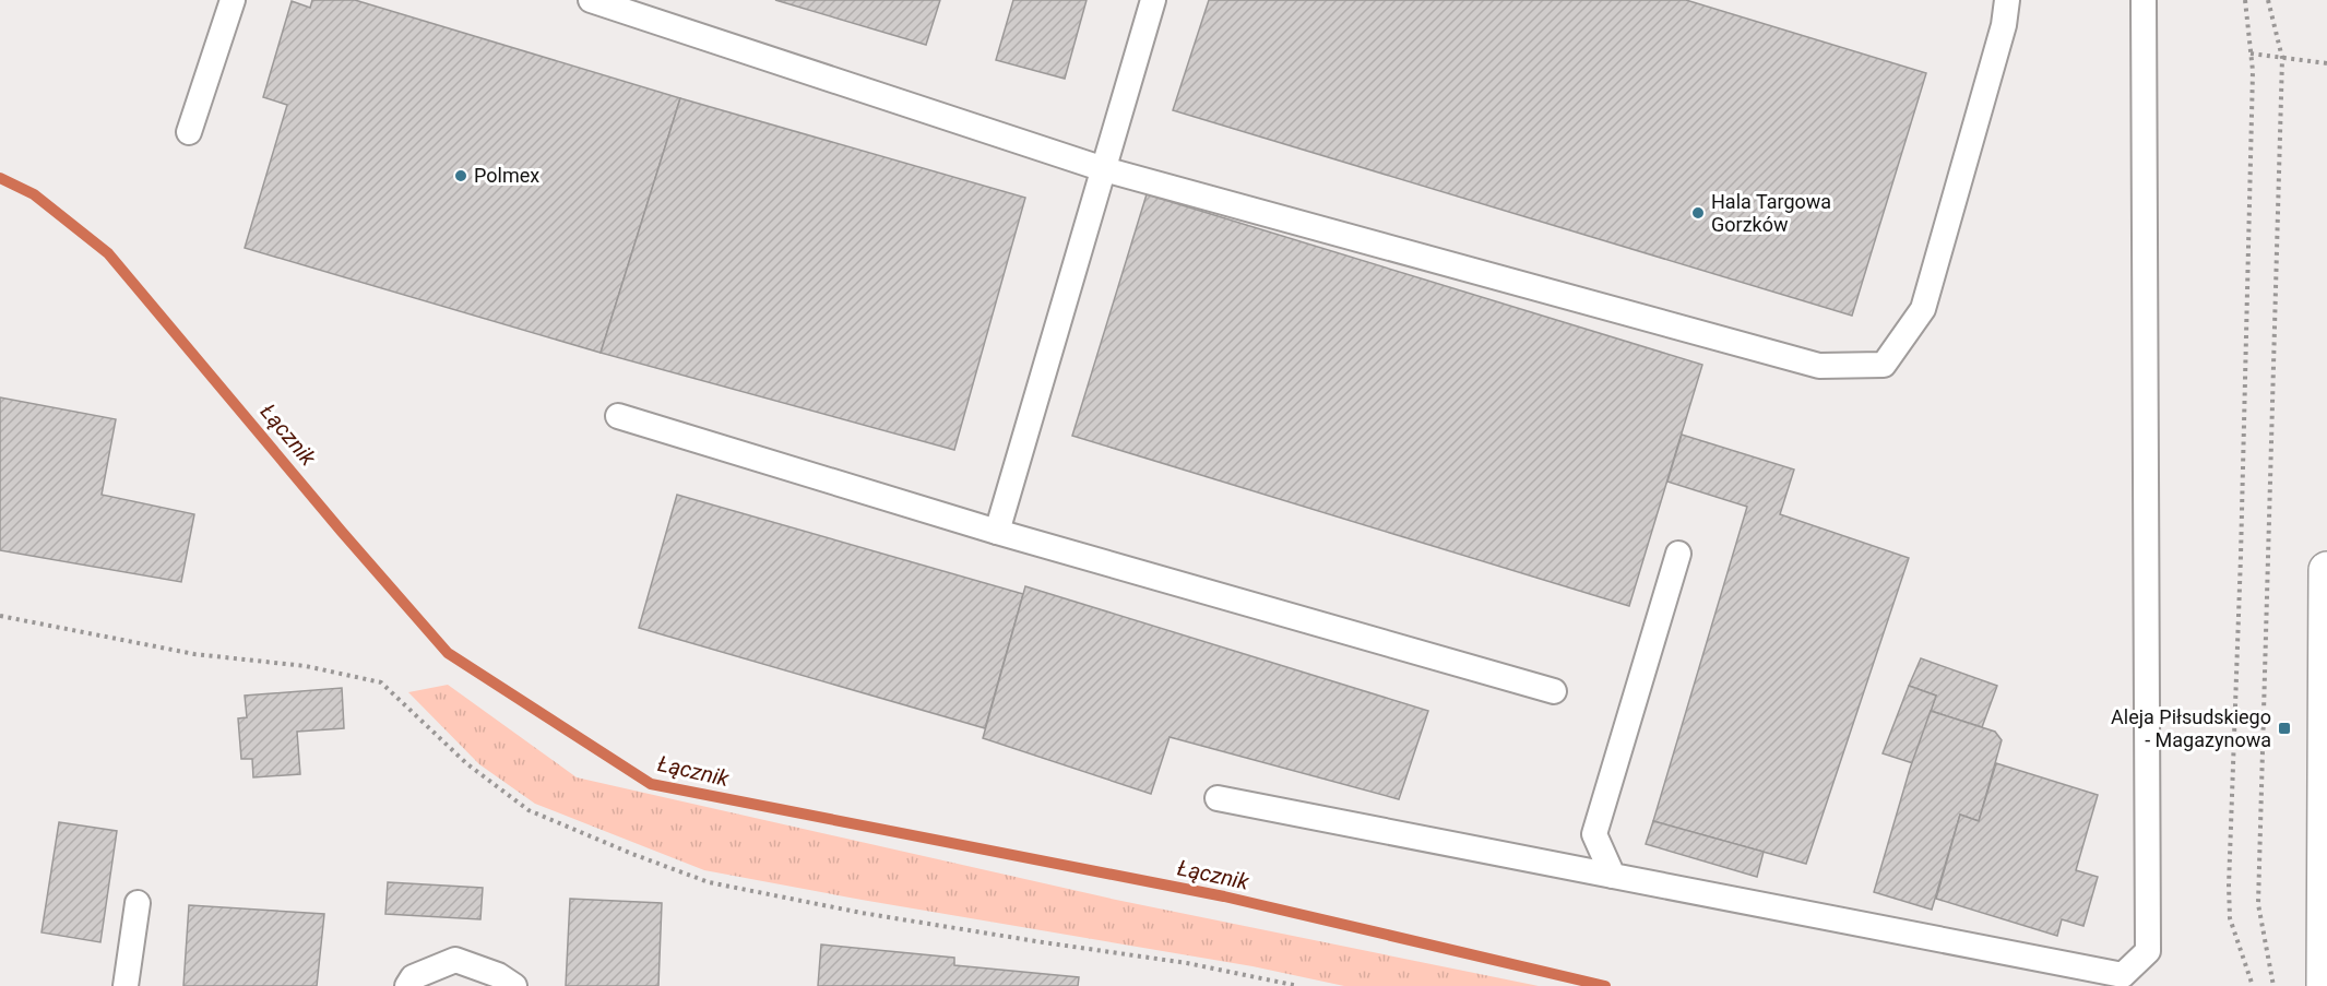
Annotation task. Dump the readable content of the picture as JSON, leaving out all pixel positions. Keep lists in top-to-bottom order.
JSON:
{
  "water": ["Łącznik"],
  "places": {
    "other": ["Polmex", "Hala Targowa Gorzków"],
    "transit": ["Aleja Piłsudskiego - Magazynowa"]
  }
}
